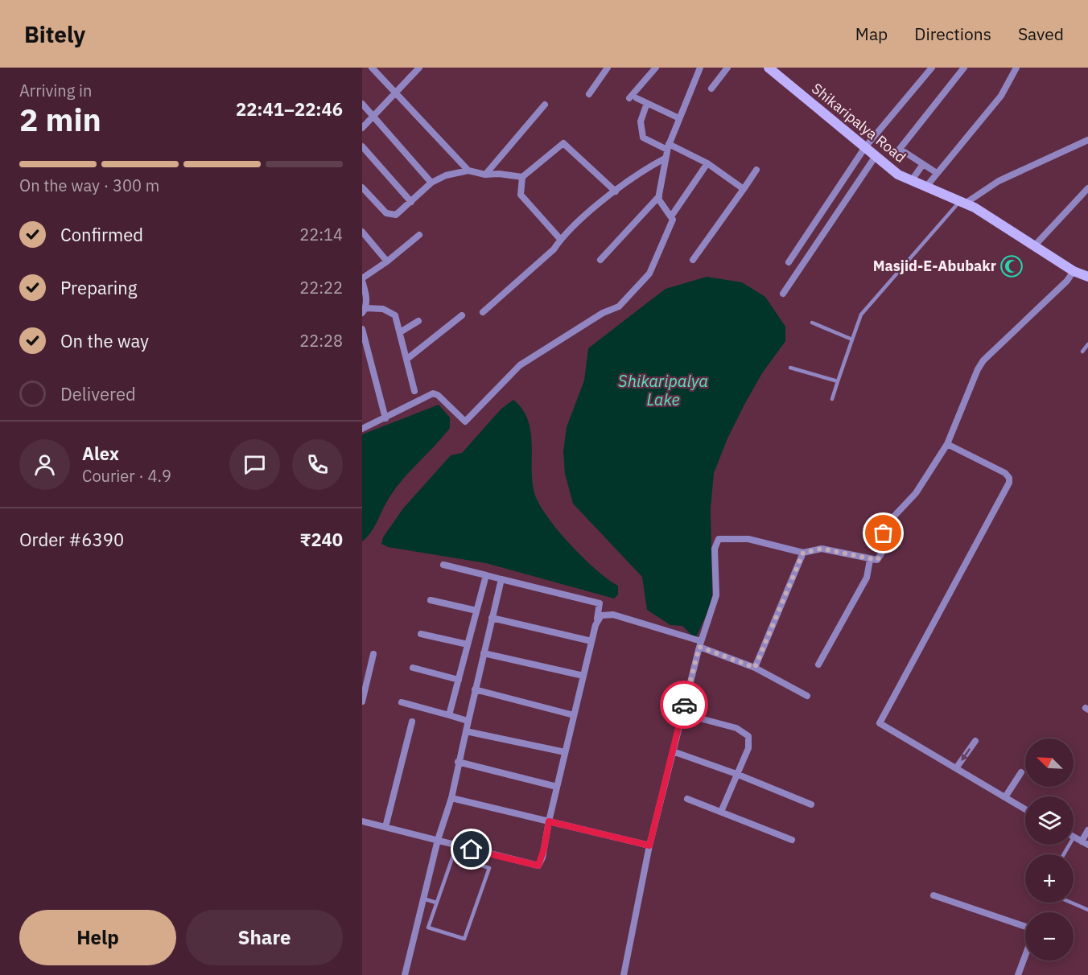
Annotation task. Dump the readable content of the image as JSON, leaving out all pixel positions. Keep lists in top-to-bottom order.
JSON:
{
  "streets": {
    "street": ["Shikaripalya Road"]
  },
  "water": ["Shikaripalya Lake"],
  "places": {
    "mosque": ["Masjid-E-Abubakr"]
  },
  "north": "top left",
  "page": {
    "header": "Bitely",
    "nav": ["Map", "Directions", "Saved"],
    "heading": ["2 min", "Arriving in", "22:41–22:46"],
    "panel": [
      "Alex",
      "Courier · 4.9",
      "Order #6390",
      "₹240"
    ],
    "bar": "On the way · 300 m",
    "list": [
      ["Confirmed", "22:14"],
      ["Preparing", "22:22"],
      ["On the way", "22:28"],
      "Delivered"
    ],
    "map_buttons": ["+", "−"],
    "buttons": ["Help", "Share"]
  }
}
